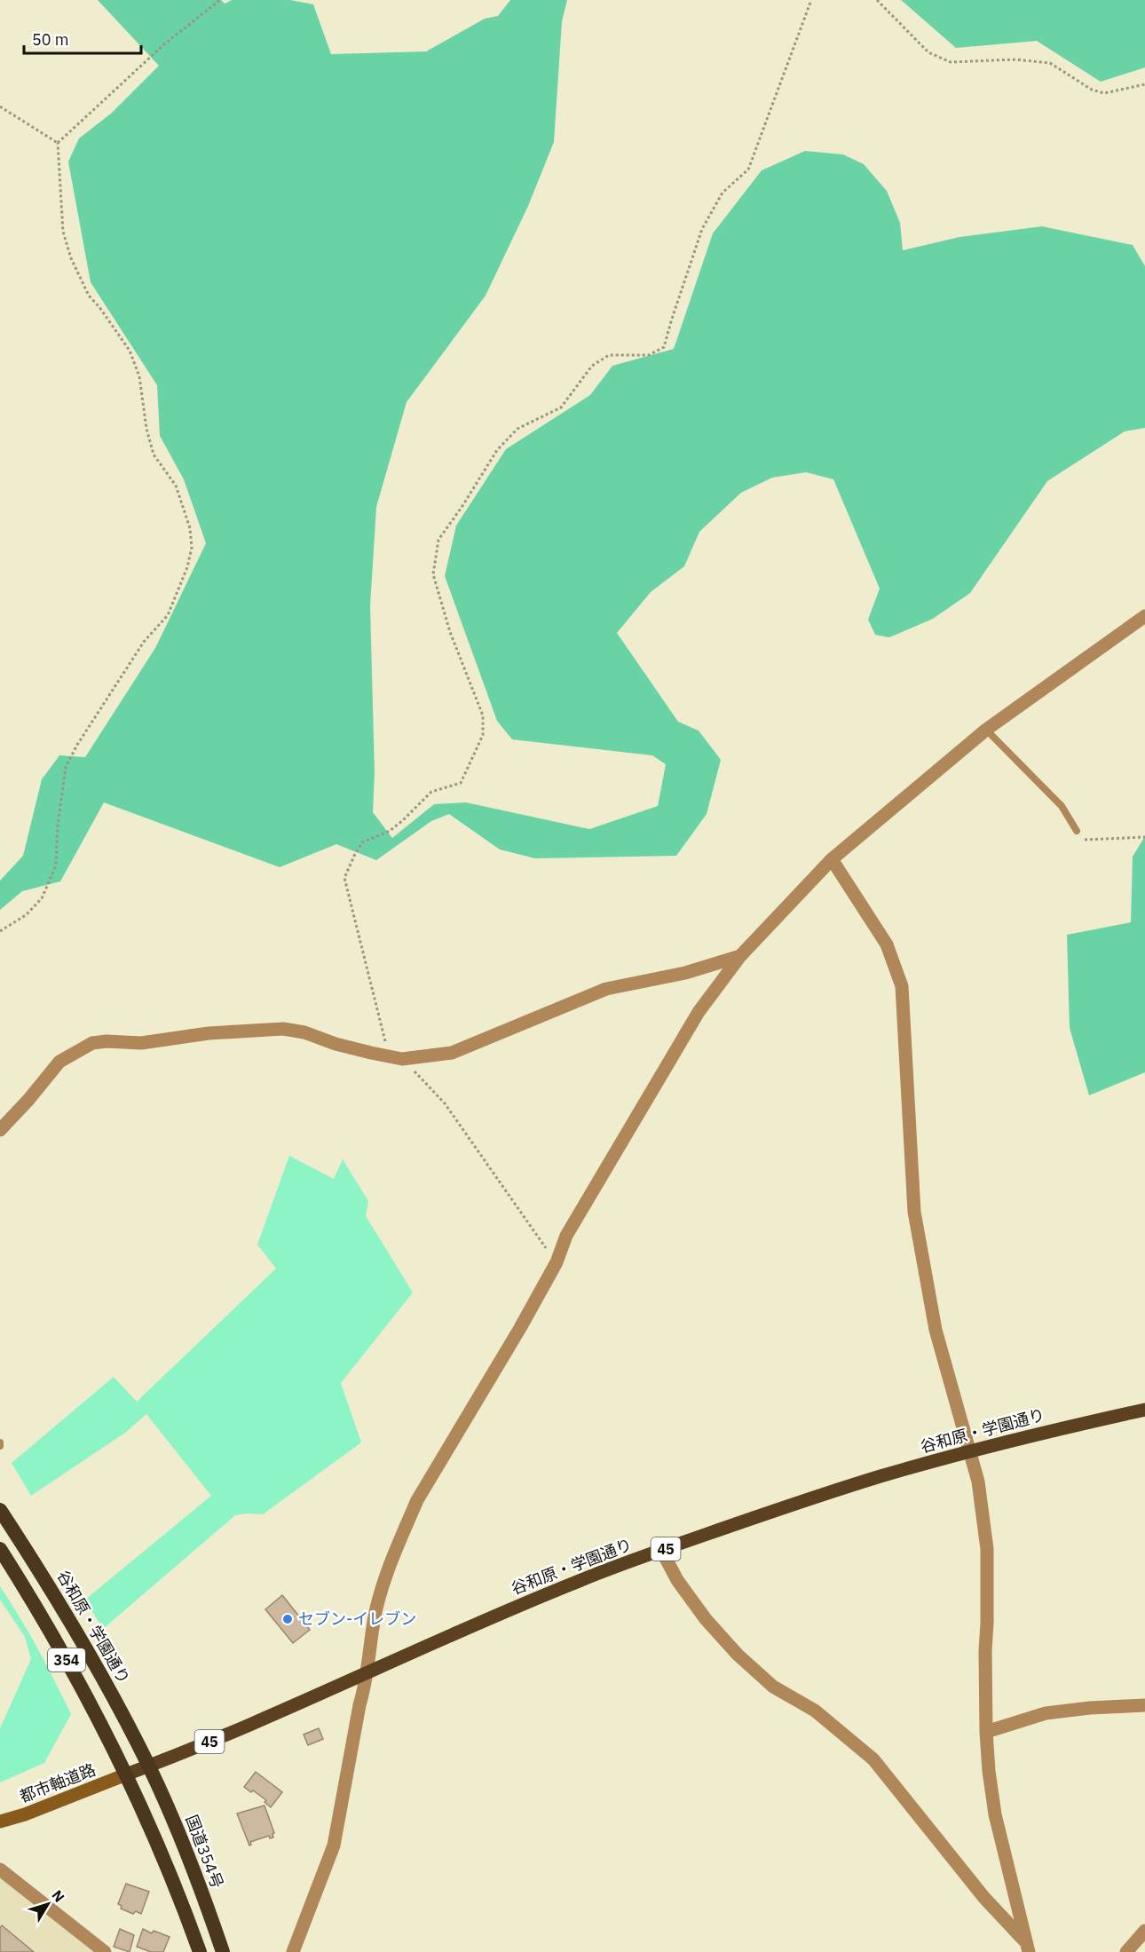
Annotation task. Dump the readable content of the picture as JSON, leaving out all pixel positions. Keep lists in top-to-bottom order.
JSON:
{
  "streets": {
    "highway": ["谷和原・学園通り", "354", "国道354号"],
    "main road": ["45", "都市軸道路"]
  },
  "crossings": [
    ["谷和原・学園通り", "354"],
    ["谷和原・学園通り", "都市軸道路"],
    ["谷和原・学園通り", "国道354号"],
    ["354", "都市軸道路"]
  ],
  "places": ["セブン-イレブン"],
  "scale_bar": "50 m",
  "north": "top right"
}
